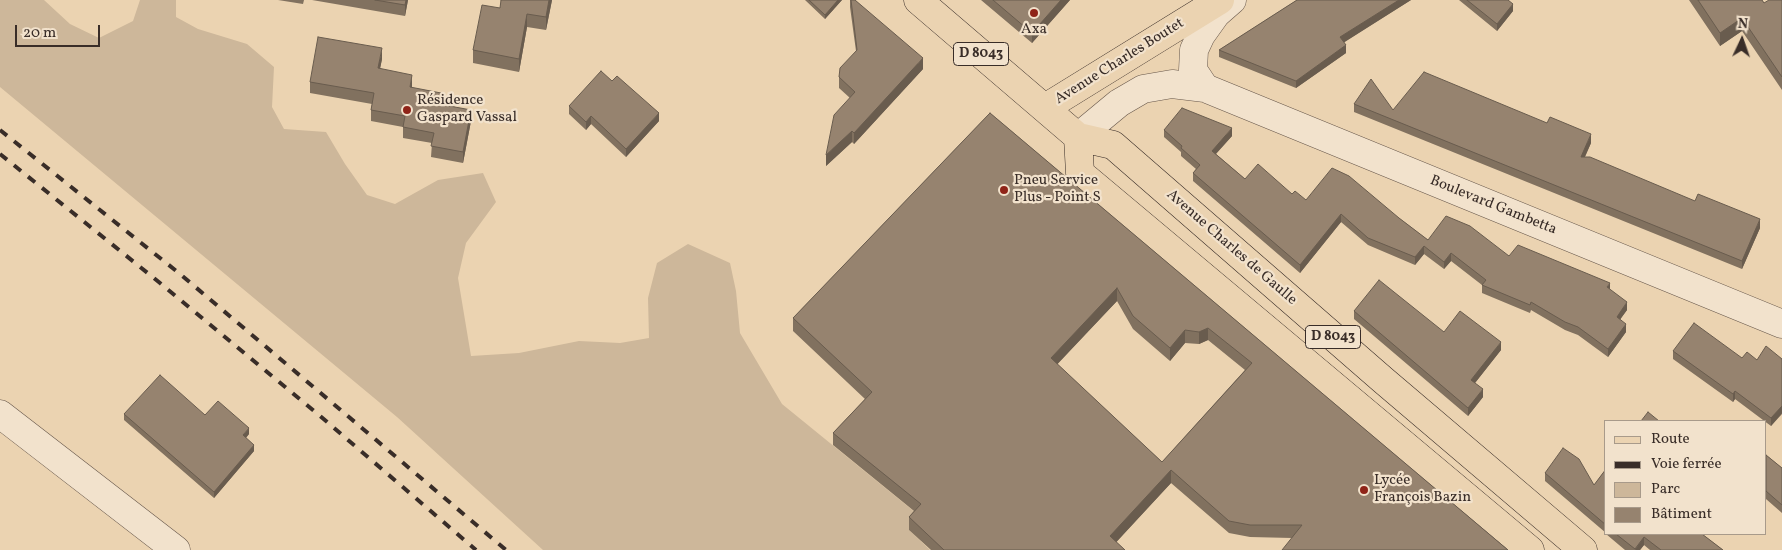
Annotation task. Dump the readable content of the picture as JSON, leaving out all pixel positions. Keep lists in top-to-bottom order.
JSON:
{
  "streets": {
    "main road": ["D 8043", "Avenue Charles Boutet", "Avenue Charles de Gaulle"],
    "street": ["Boulevard Gambetta"]
  },
  "crossings": [
    ["D 8043", "Avenue Charles Boutet"],
    ["D 8043", "Boulevard Gambetta"],
    ["D 8043", "Avenue Charles de Gaulle"],
    ["Boulevard Gambetta", "Avenue Charles de Gaulle"]
  ],
  "places": [
    "Axa",
    "Résidence Gaspard Vassal",
    "Pneu Service Plus - Point S",
    "Lycée François Bazin"
  ],
  "legend": [
    "Route",
    "Voie ferrée",
    "Parc",
    "Bâtiment"
  ],
  "scale_bar": "20 m",
  "north": "top"
}
